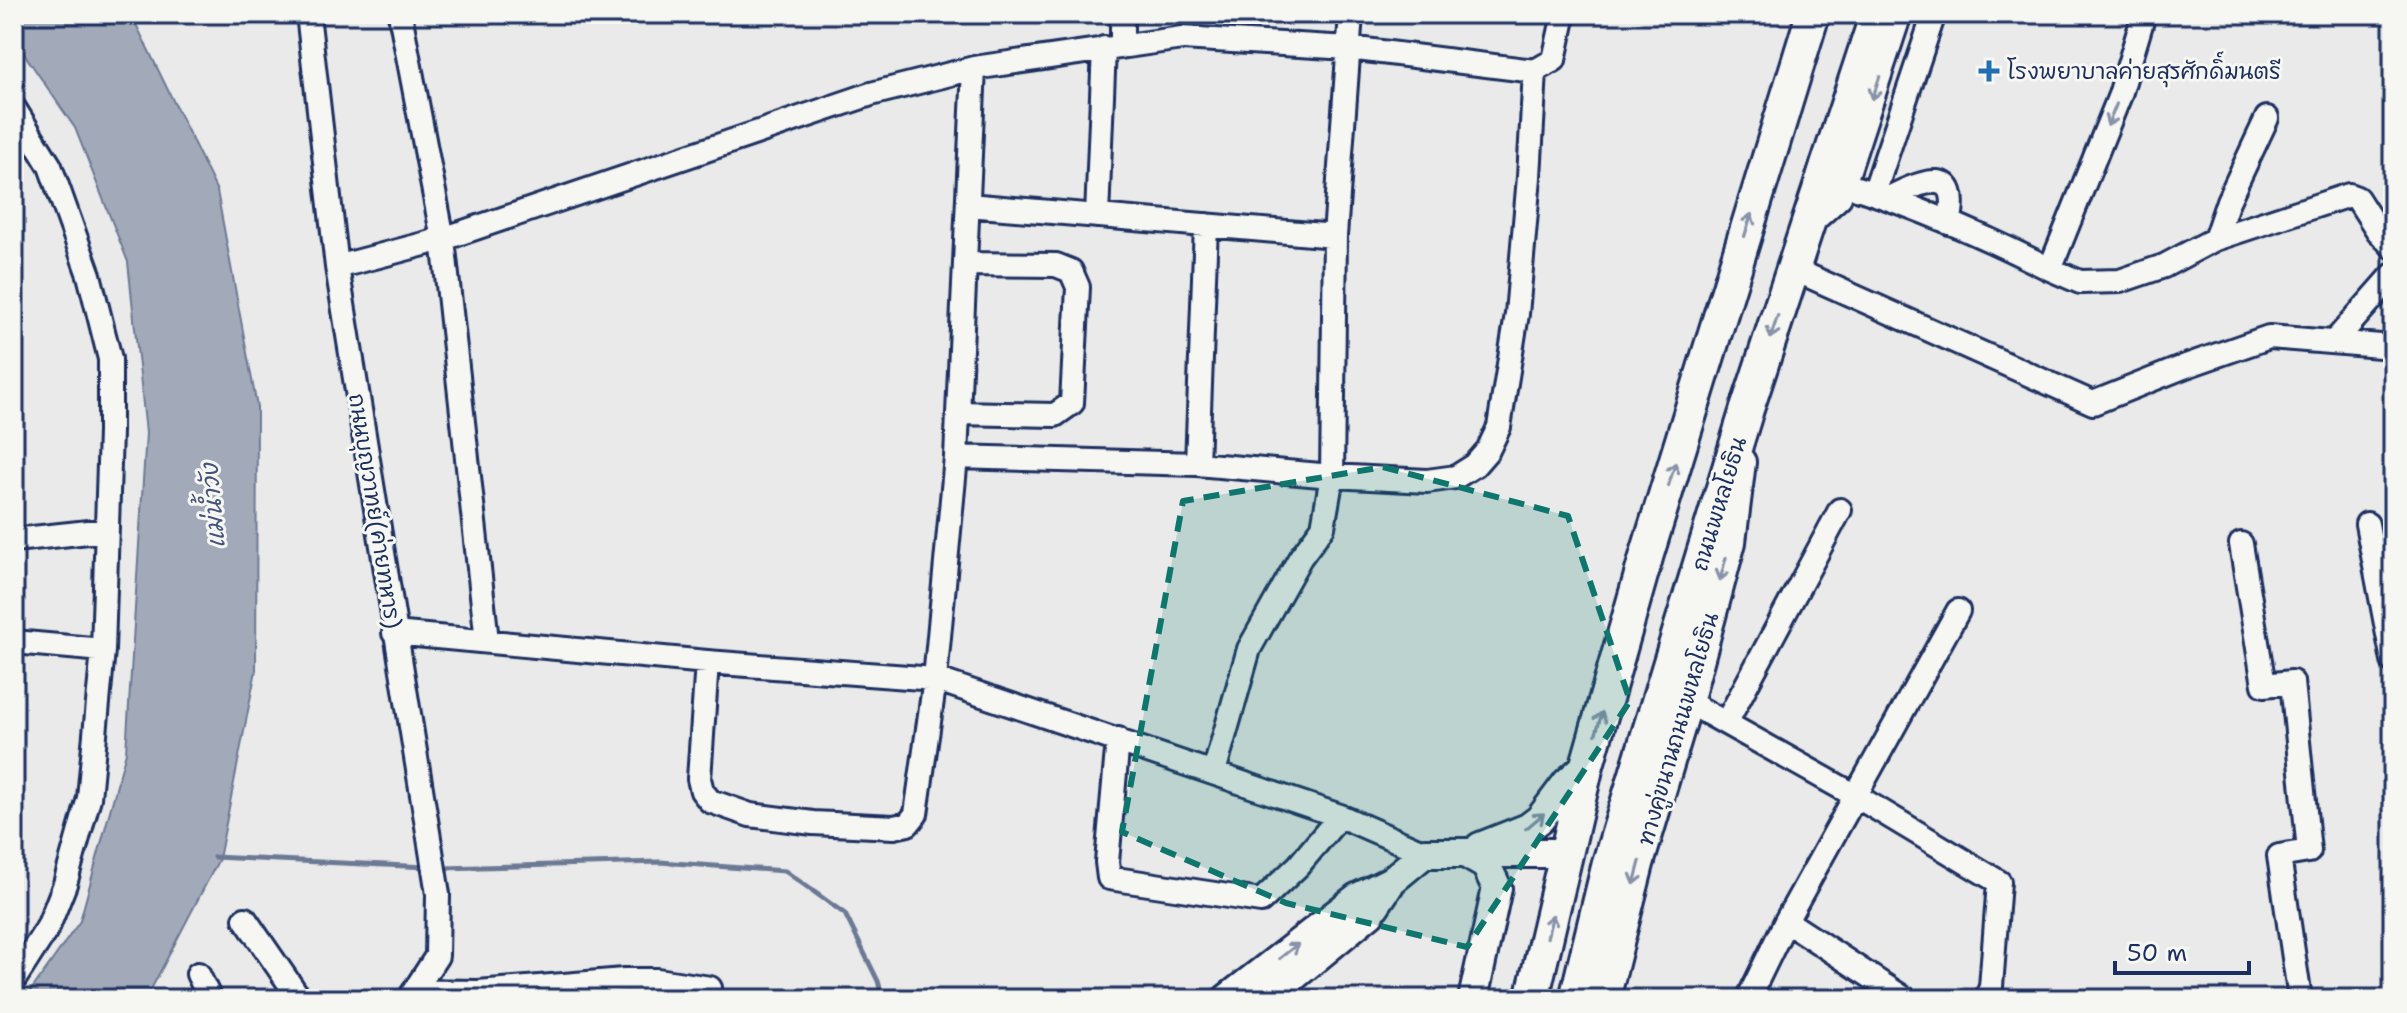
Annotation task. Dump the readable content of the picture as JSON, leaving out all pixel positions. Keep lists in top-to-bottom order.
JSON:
{
  "streets": {
    "highway": ["ถนนพหลโยธิน"],
    "main road": ["ทางคู่ขนานถนนพหลโยธิน"],
    "street": ["ถนนบุญวาทย์(ค่ายทหาร)"]
  },
  "crossings": [
    ["ถนนพหลโยธิน", "ทางคู่ขนานถนนพหลโยธิน"]
  ],
  "one_way": ["ทางคู่ขนานถนนพหลโยธิน"],
  "water": ["แม่น้ำวัง"],
  "places": {
    "health": ["โรงพยาบาลค่ายสุรศักดิ์มนตรี"]
  },
  "scale_bar": "50 m"
}
